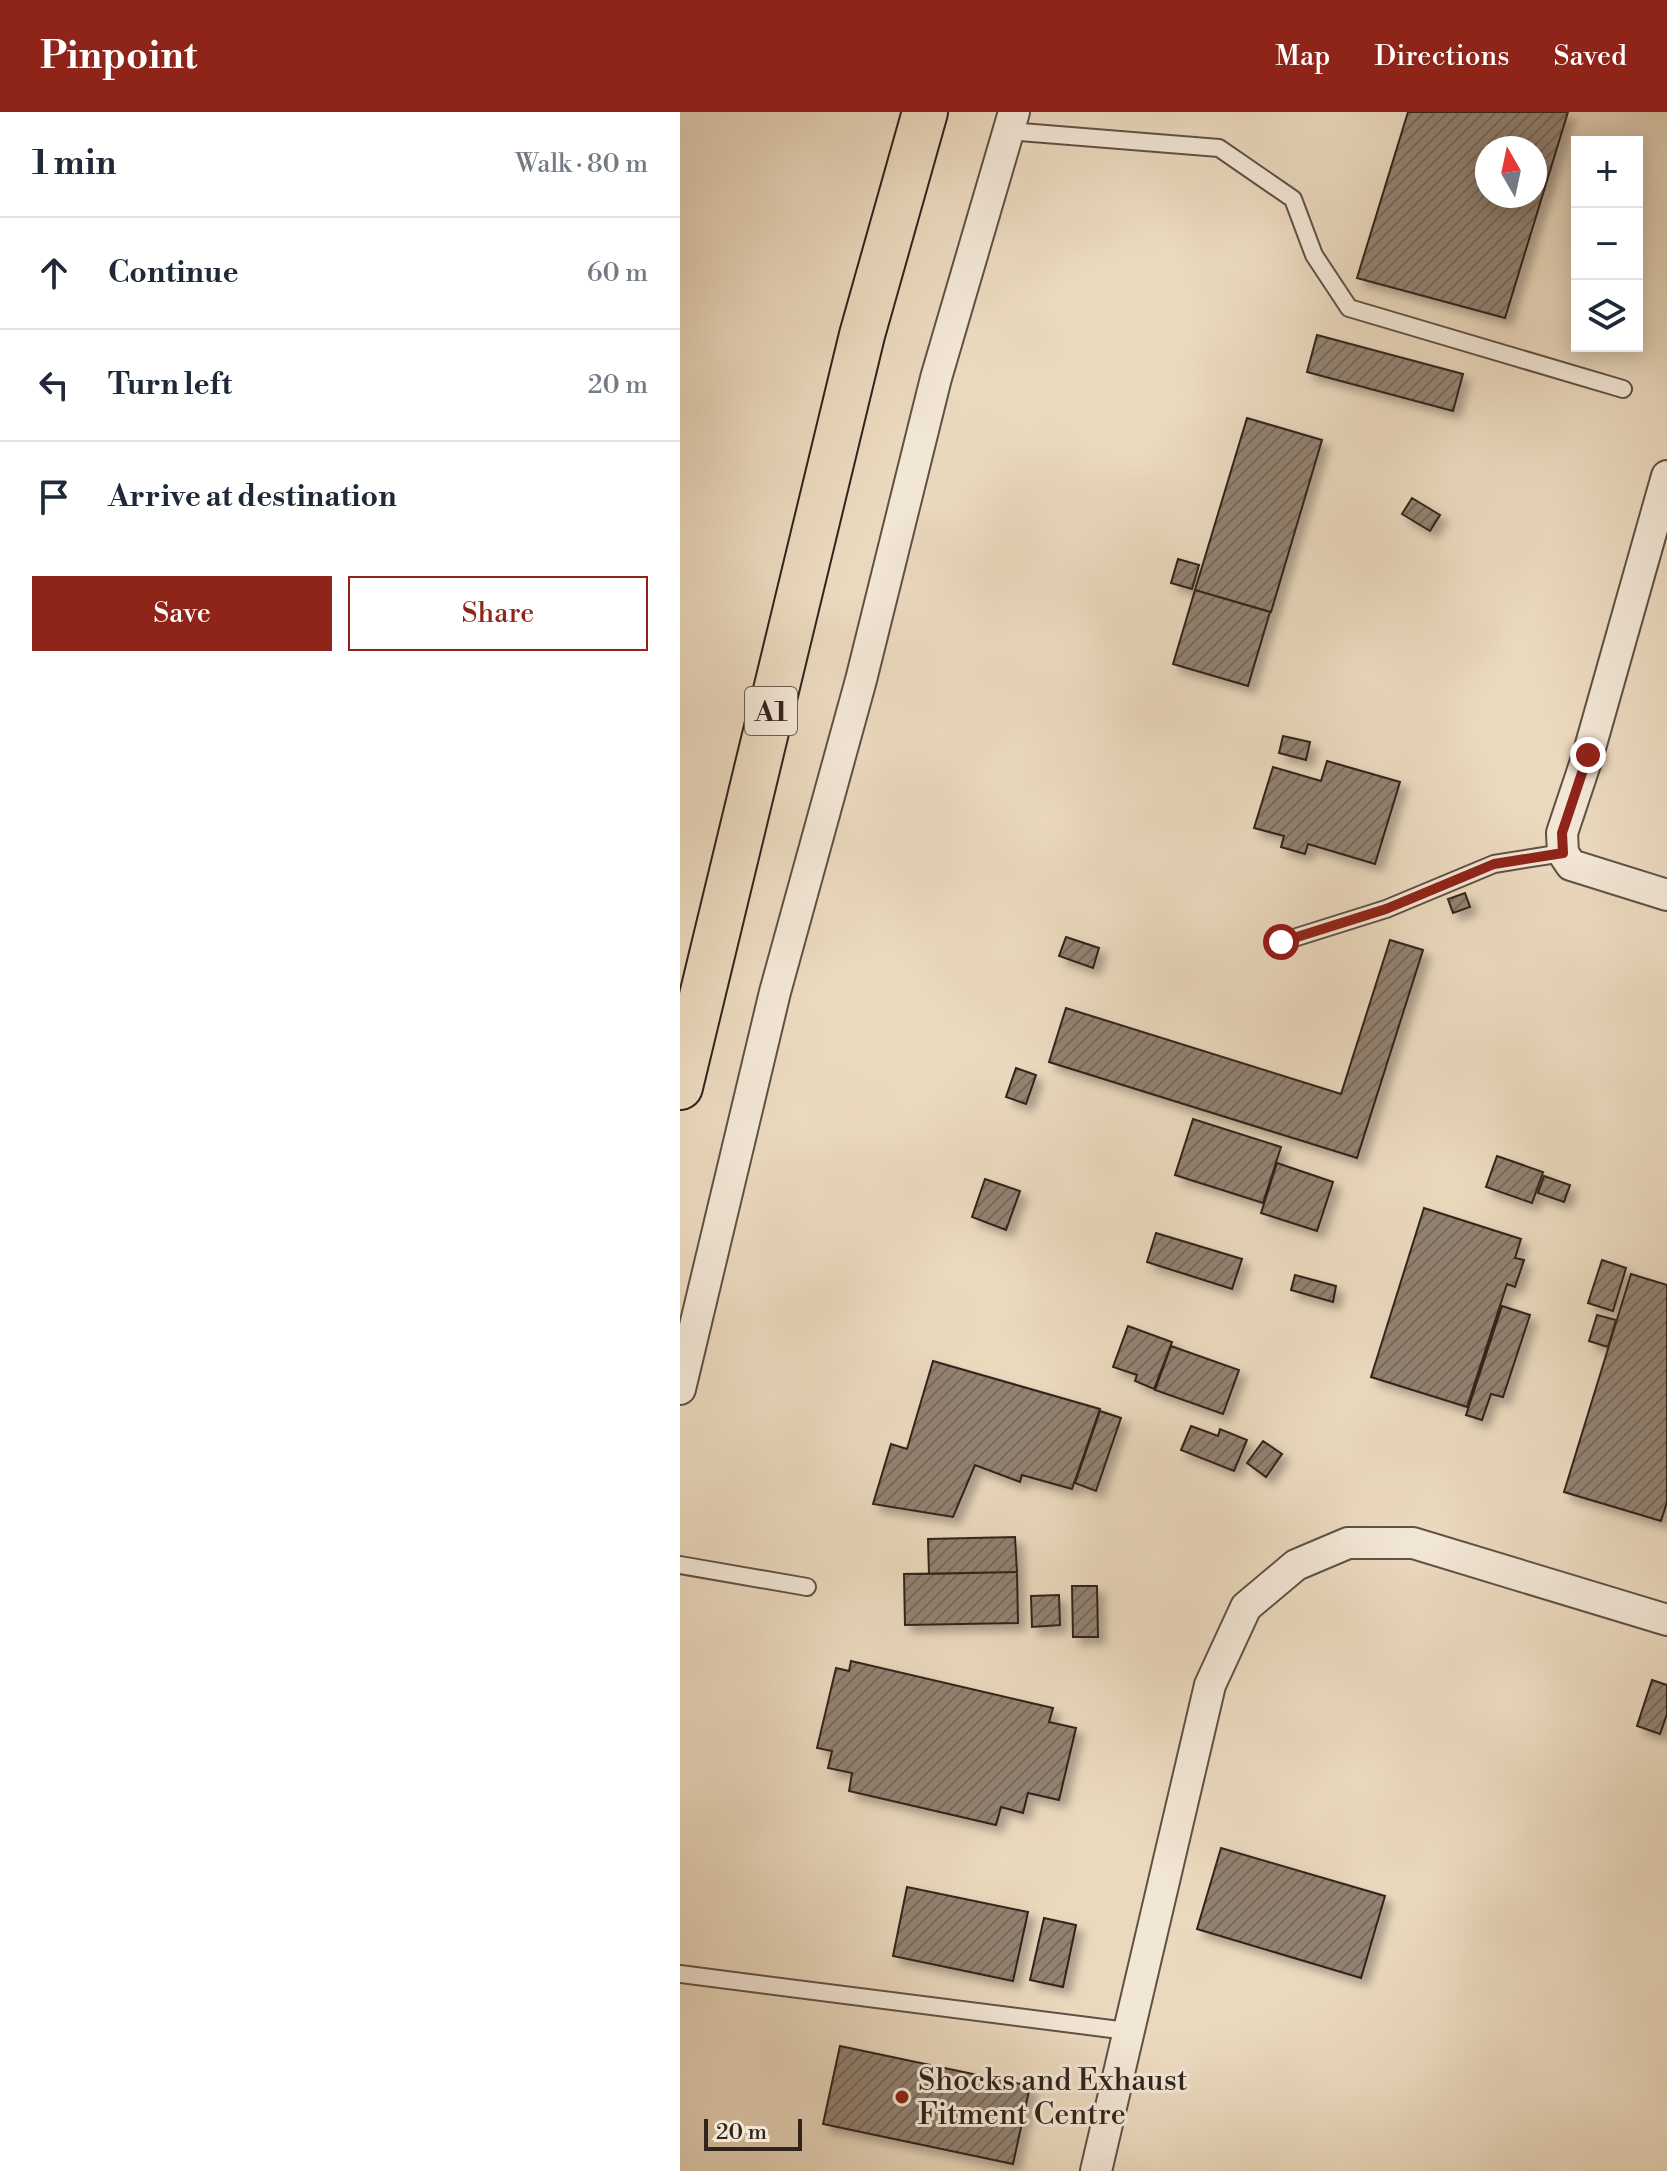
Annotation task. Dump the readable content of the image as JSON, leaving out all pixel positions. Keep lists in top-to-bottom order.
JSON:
{
  "streets": {
    "highway": ["A1"]
  },
  "places": ["Shocks and Exhaust Fitment Centre"],
  "scale_bar": "20 m",
  "north": "top",
  "page": {
    "header": "Pinpoint",
    "nav": ["Map", "Directions", "Saved"],
    "heading": ["1 min", "Walk · 80 m"],
    "map_buttons": ["+", "−"],
    "list": [
      ["Continue", "60 m"],
      ["Turn left", "20 m"],
      "Arrive at destination"
    ],
    "buttons": ["Save", "Share"],
    "scale": "20 m"
  }
}
